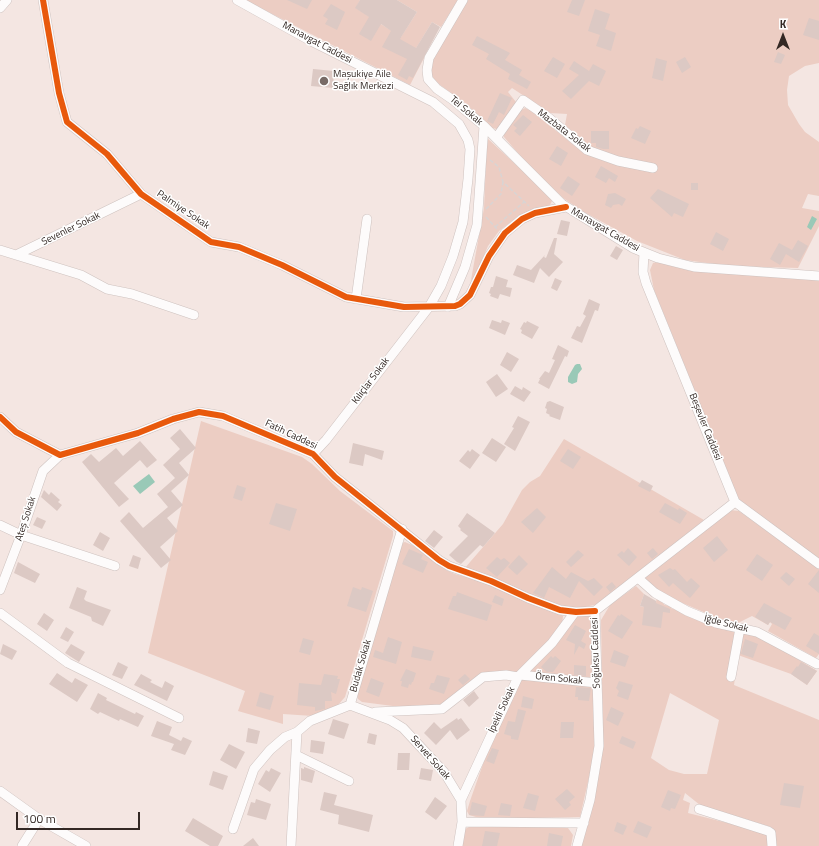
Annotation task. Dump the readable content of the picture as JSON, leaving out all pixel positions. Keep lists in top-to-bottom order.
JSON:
{
  "streets": {
    "street": [
      "Manavgat Caddesi",
      "Tel Sokak",
      "Mazbata Sokak",
      "Palmiye Sokak",
      "Sevenler Sokak",
      "Kılıçlar Sokak",
      "Beşevler Caddesi",
      "Fatih Caddesi",
      "Ateş Sokak",
      "İğde Sokak",
      "Soğuksu Caddesi",
      "Budak Sokak",
      "Ören Sokak",
      "İpekli Sokak",
      "Servet Sokak"
    ]
  },
  "crossings": [
    ["Manavgat Caddesi", "Tel Sokak"],
    ["Manavgat Caddesi", "Palmiye Sokak"],
    ["Manavgat Caddesi", "Kılıçlar Sokak"],
    ["Manavgat Caddesi", "Beşevler Caddesi"],
    ["Tel Sokak", "Mazbata Sokak"],
    ["Palmiye Sokak", "Sevenler Sokak"],
    ["Palmiye Sokak", "Kılıçlar Sokak"],
    ["Kılıçlar Sokak", "Fatih Caddesi"],
    ["Beşevler Caddesi", "Soğuksu Caddesi"],
    ["Fatih Caddesi", "Ateş Sokak"],
    ["Fatih Caddesi", "Soğuksu Caddesi"],
    ["Fatih Caddesi", "Budak Sokak"],
    ["Fatih Caddesi", "İpekli Sokak"],
    ["İğde Sokak", "Soğuksu Caddesi"],
    ["Soğuksu Caddesi", "Ören Sokak"],
    ["Budak Sokak", "Servet Sokak"],
    ["Ören Sokak", "İpekli Sokak"],
    ["Ören Sokak", "Servet Sokak"],
    ["İpekli Sokak", "Servet Sokak"]
  ],
  "places": ["Maşukiye Aile Sağlık Merkezi"],
  "scale_bar": "100 m",
  "north": "top"
}
